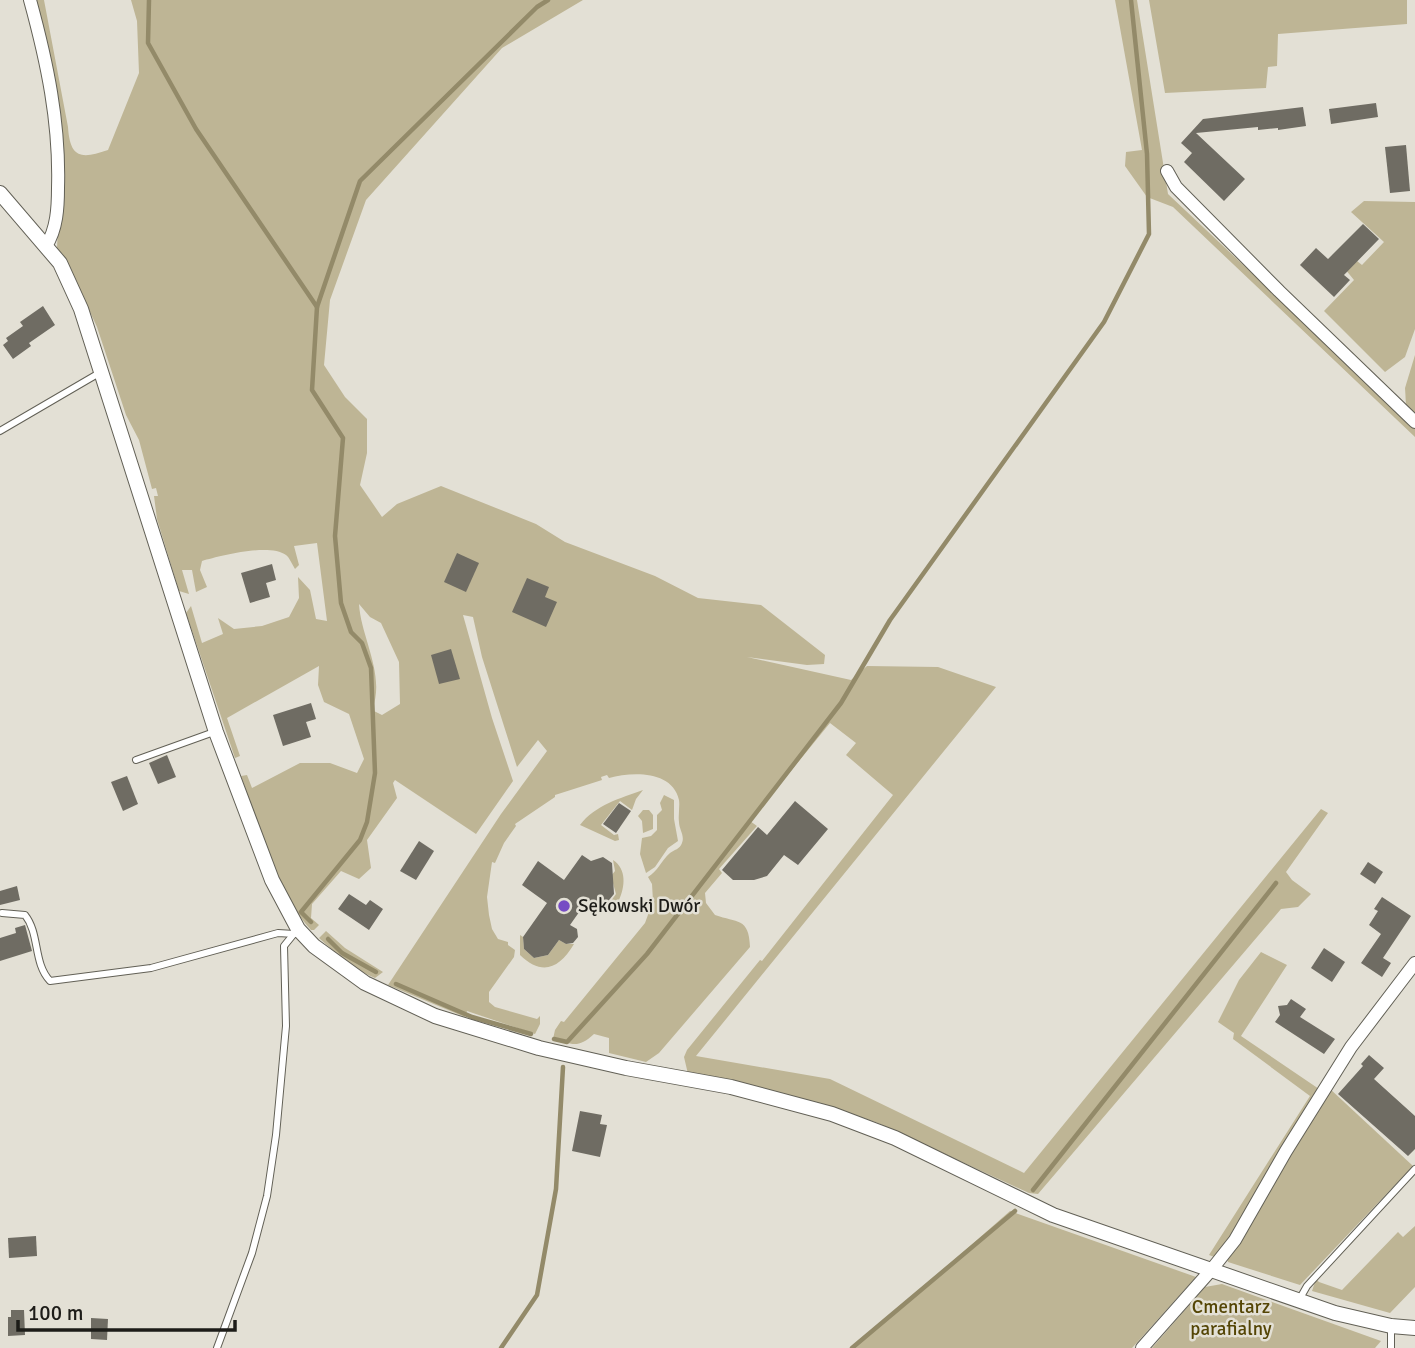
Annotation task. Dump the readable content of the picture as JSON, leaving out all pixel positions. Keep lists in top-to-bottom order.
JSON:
{
  "parks": ["Cmentarz parafialny"],
  "places": ["Sękowski Dwór"],
  "scale_bar": "100 m"
}
